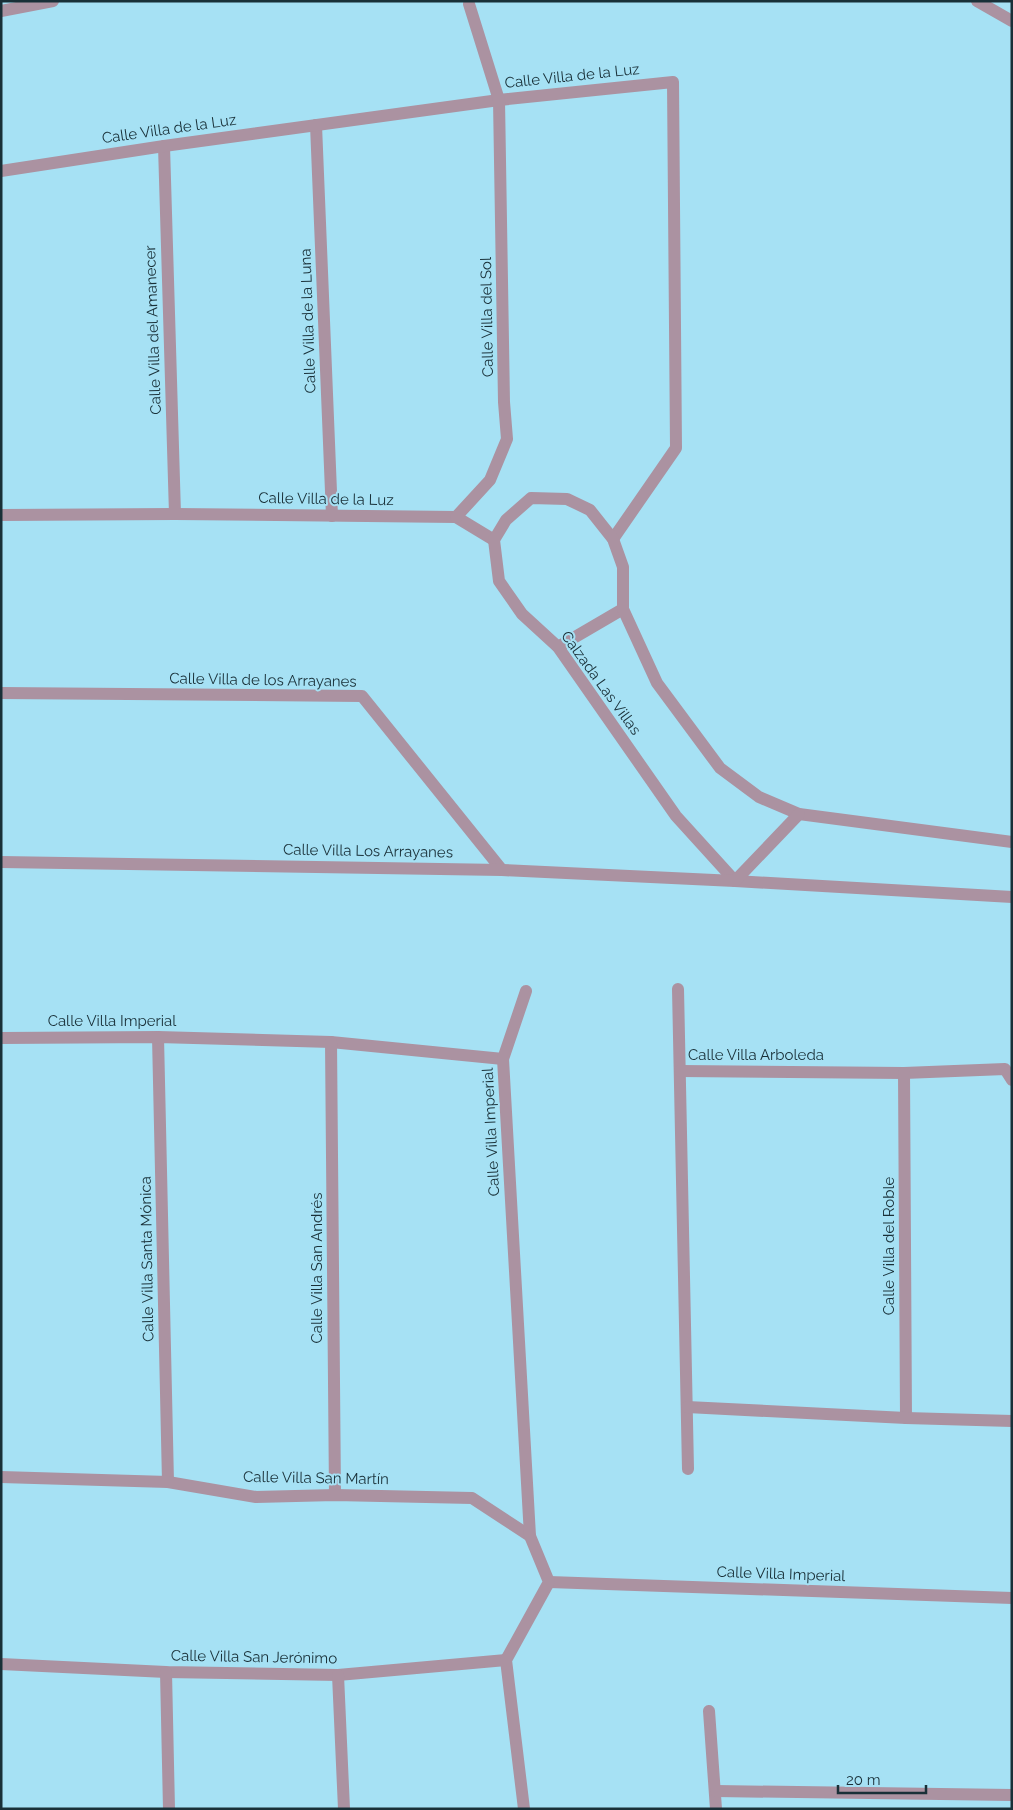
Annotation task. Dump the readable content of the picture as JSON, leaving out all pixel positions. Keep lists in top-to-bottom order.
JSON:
{
  "streets": {
    "street": [
      "Calle Villa de la Luz",
      "Calle Villa del Sol",
      "Calle Villa de la Luna",
      "Calle Villa del Amanecer",
      "Calle Villa de los Arrayanes",
      "Calzada Las Villas",
      "Calle Villa Los Arrayanes",
      "Calle Villa Imperial",
      "Calle Villa Arboleda",
      "Calle Villa del Roble",
      "Calle Villa Santa Mónica",
      "Calle Villa San Andrés",
      "Calle Villa San Martín",
      "Calle Villa San Jerónimo"
    ]
  },
  "crossings": [
    ["Calle Villa de la Luz", "Calle Villa del Sol"],
    ["Calle Villa de la Luz", "Calle Villa de la Luna"],
    ["Calle Villa de la Luz", "Calle Villa del Amanecer"],
    ["Calle Villa de la Luz", "Calzada Las Villas"],
    ["Calle Villa de los Arrayanes", "Calle Villa Los Arrayanes"],
    ["Calzada Las Villas", "Calle Villa Los Arrayanes"],
    ["Calle Villa Imperial", "Calle Villa Santa Mónica"],
    ["Calle Villa Imperial", "Calle Villa San Andrés"],
    ["Calle Villa Imperial", "Calle Villa San Martín"],
    ["Calle Villa Arboleda", "Calle Villa del Roble"],
    ["Calle Villa Santa Mónica", "Calle Villa San Martín"],
    ["Calle Villa San Andrés", "Calle Villa San Martín"]
  ],
  "scale_bar": "20 m"
}
